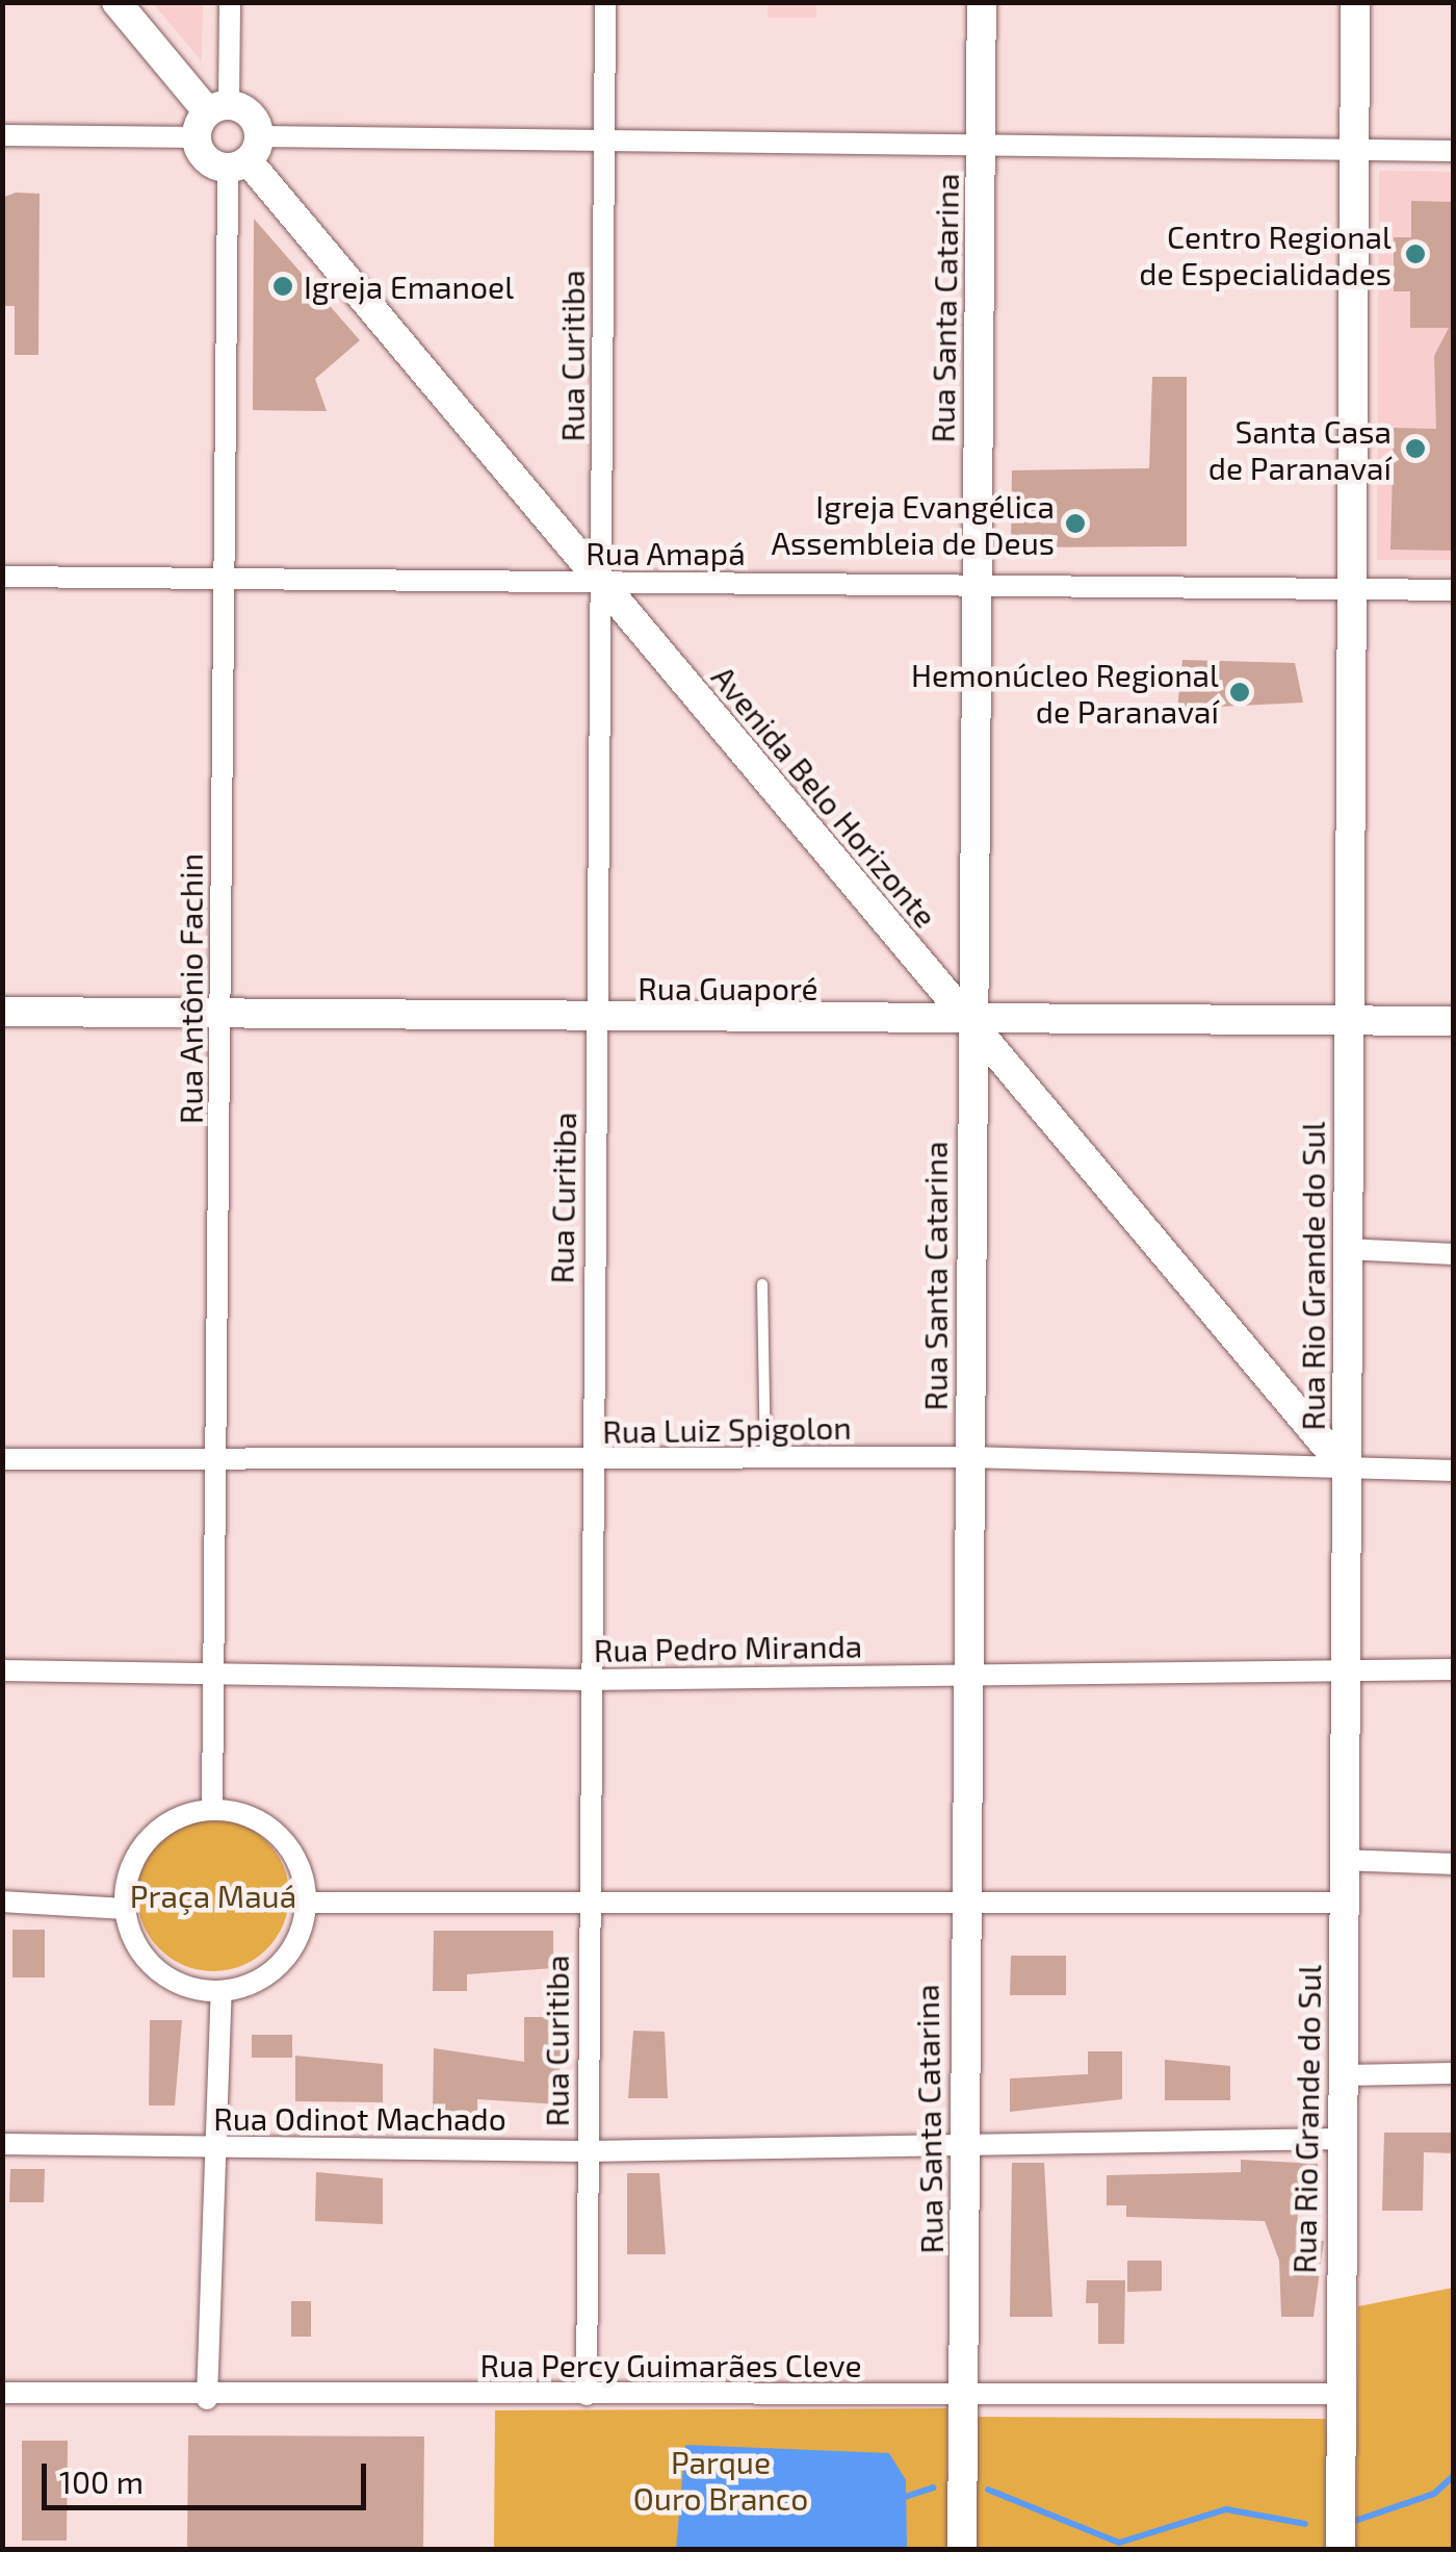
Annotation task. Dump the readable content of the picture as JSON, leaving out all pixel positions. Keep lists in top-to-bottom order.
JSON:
{
  "streets": {
    "street": [
      "Rua Santa Catarina",
      "Rua Curitiba",
      "Rua Amapá",
      "Avenida Belo Horizonte",
      "Rua Guaporé",
      "Rua Antônio Fachin",
      "Rua Rio Grande do Sul",
      "Rua Luiz Spigolon",
      "Rua Pedro Miranda",
      "Rua Odinot Machado",
      "Rua Percy Guimarães Cleve"
    ]
  },
  "crossings": [
    ["Rua Santa Catarina", "Rua Amapá"],
    ["Rua Santa Catarina", "Avenida Belo Horizonte"],
    ["Rua Santa Catarina", "Rua Guaporé"],
    ["Rua Santa Catarina", "Rua Luiz Spigolon"],
    ["Rua Santa Catarina", "Rua Pedro Miranda"],
    ["Rua Santa Catarina", "Rua Odinot Machado"],
    ["Rua Santa Catarina", "Rua Percy Guimarães Cleve"],
    ["Rua Curitiba", "Rua Amapá"],
    ["Rua Curitiba", "Avenida Belo Horizonte"],
    ["Rua Curitiba", "Rua Guaporé"],
    ["Rua Curitiba", "Rua Luiz Spigolon"],
    ["Rua Curitiba", "Rua Pedro Miranda"],
    ["Rua Curitiba", "Rua Odinot Machado"],
    ["Rua Curitiba", "Rua Percy Guimarães Cleve"],
    ["Rua Amapá", "Avenida Belo Horizonte"],
    ["Rua Amapá", "Rua Antônio Fachin"],
    ["Rua Amapá", "Rua Rio Grande do Sul"],
    ["Avenida Belo Horizonte", "Rua Guaporé"],
    ["Avenida Belo Horizonte", "Rua Antônio Fachin"],
    ["Avenida Belo Horizonte", "Rua Rio Grande do Sul"],
    ["Avenida Belo Horizonte", "Rua Luiz Spigolon"],
    ["Rua Guaporé", "Rua Antônio Fachin"],
    ["Rua Guaporé", "Rua Rio Grande do Sul"],
    ["Rua Antônio Fachin", "Rua Luiz Spigolon"],
    ["Rua Antônio Fachin", "Rua Pedro Miranda"],
    ["Rua Rio Grande do Sul", "Rua Luiz Spigolon"],
    ["Rua Rio Grande do Sul", "Rua Pedro Miranda"],
    ["Rua Rio Grande do Sul", "Rua Odinot Machado"],
    ["Rua Rio Grande do Sul", "Rua Percy Guimarães Cleve"]
  ],
  "parks": ["Praça Mauá", "Parque Ouro Branco"],
  "places": [
    "Centro Regional de Especialidades",
    "Igreja Emanoel",
    "Santa Casa de Paranavaí",
    "Igreja Evangélica Assembleia de Deus",
    "Hemonúcleo Regional de Paranavaí"
  ],
  "scale_bar": "100 m"
}
